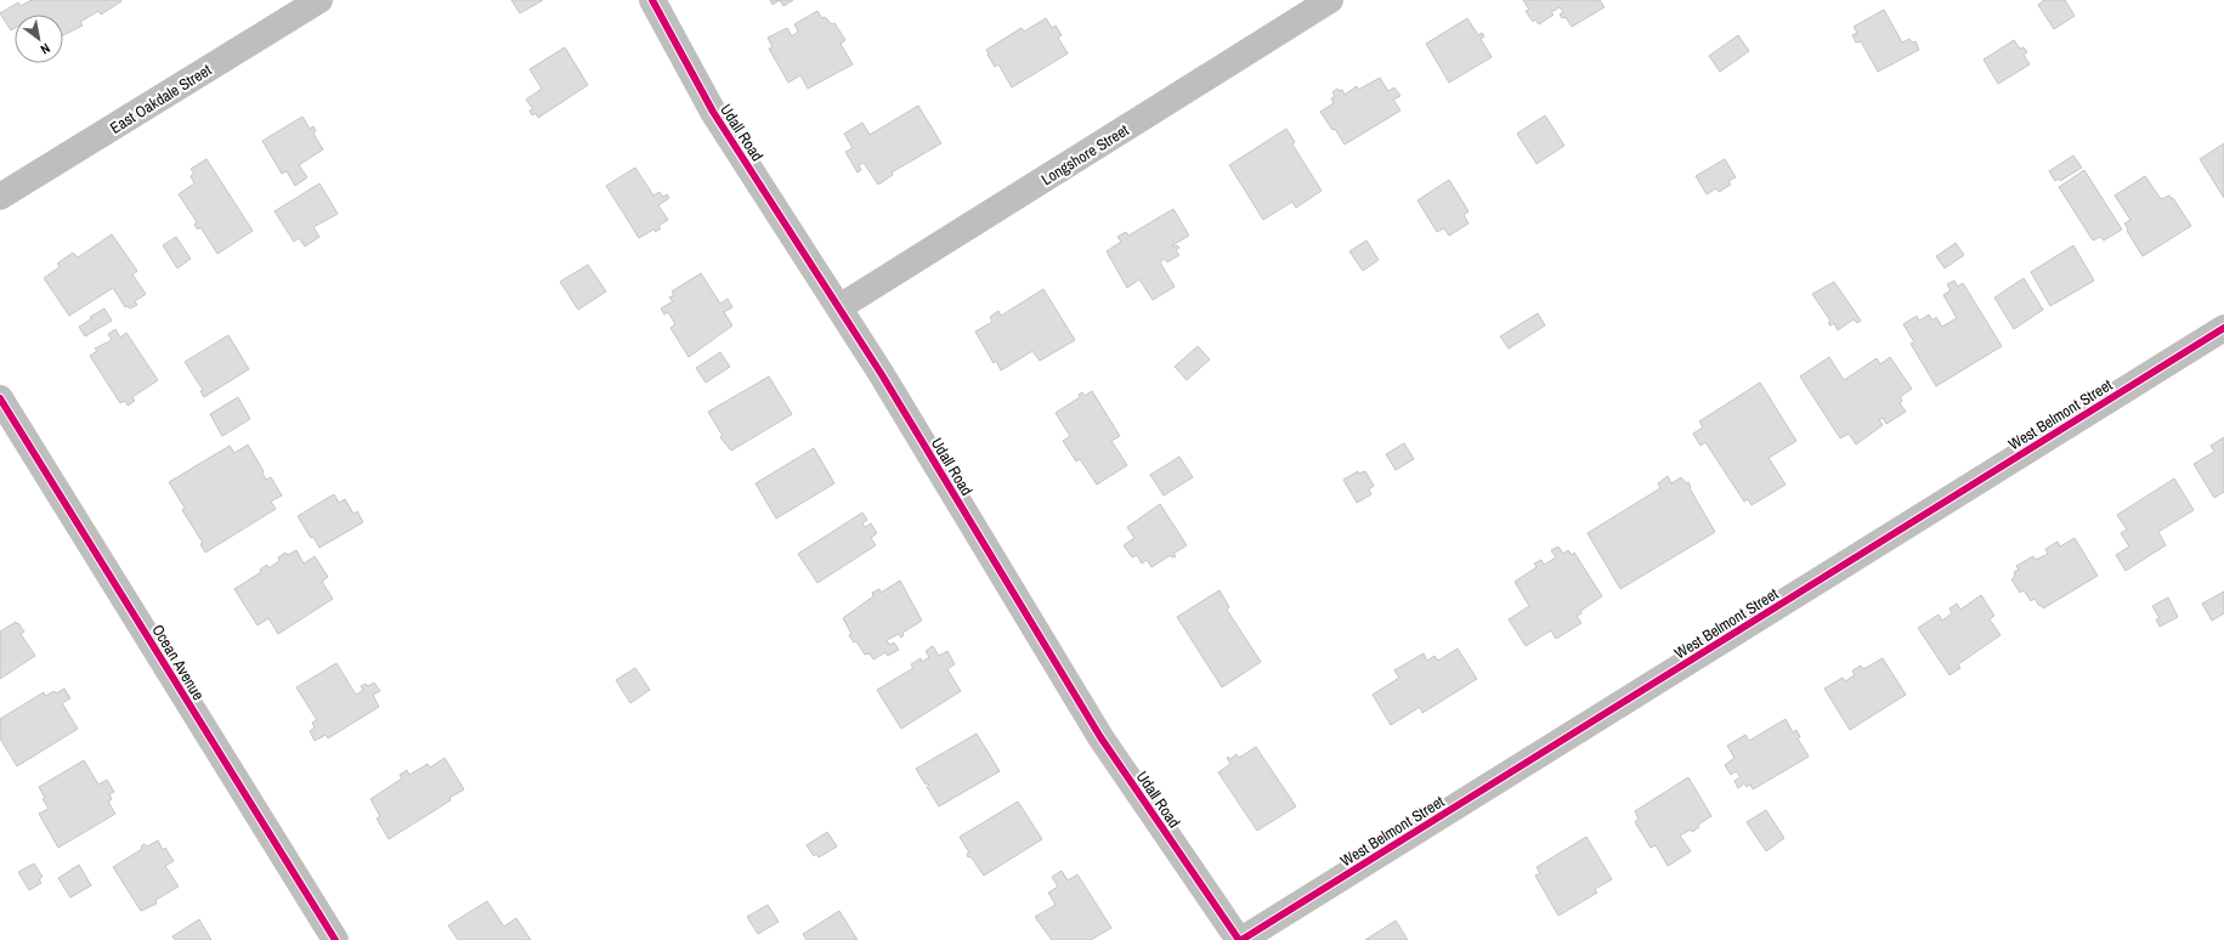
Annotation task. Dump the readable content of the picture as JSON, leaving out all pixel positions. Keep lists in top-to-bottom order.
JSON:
{
  "streets": {
    "street": [
      "East Oakdale Street",
      "Udall Road",
      "Longshore Street",
      "West Belmont Street",
      "Ocean Avenue"
    ]
  },
  "crossings": [
    ["Udall Road", "Longshore Street"],
    ["Udall Road", "West Belmont Street"]
  ],
  "north": "bottom right"
}
